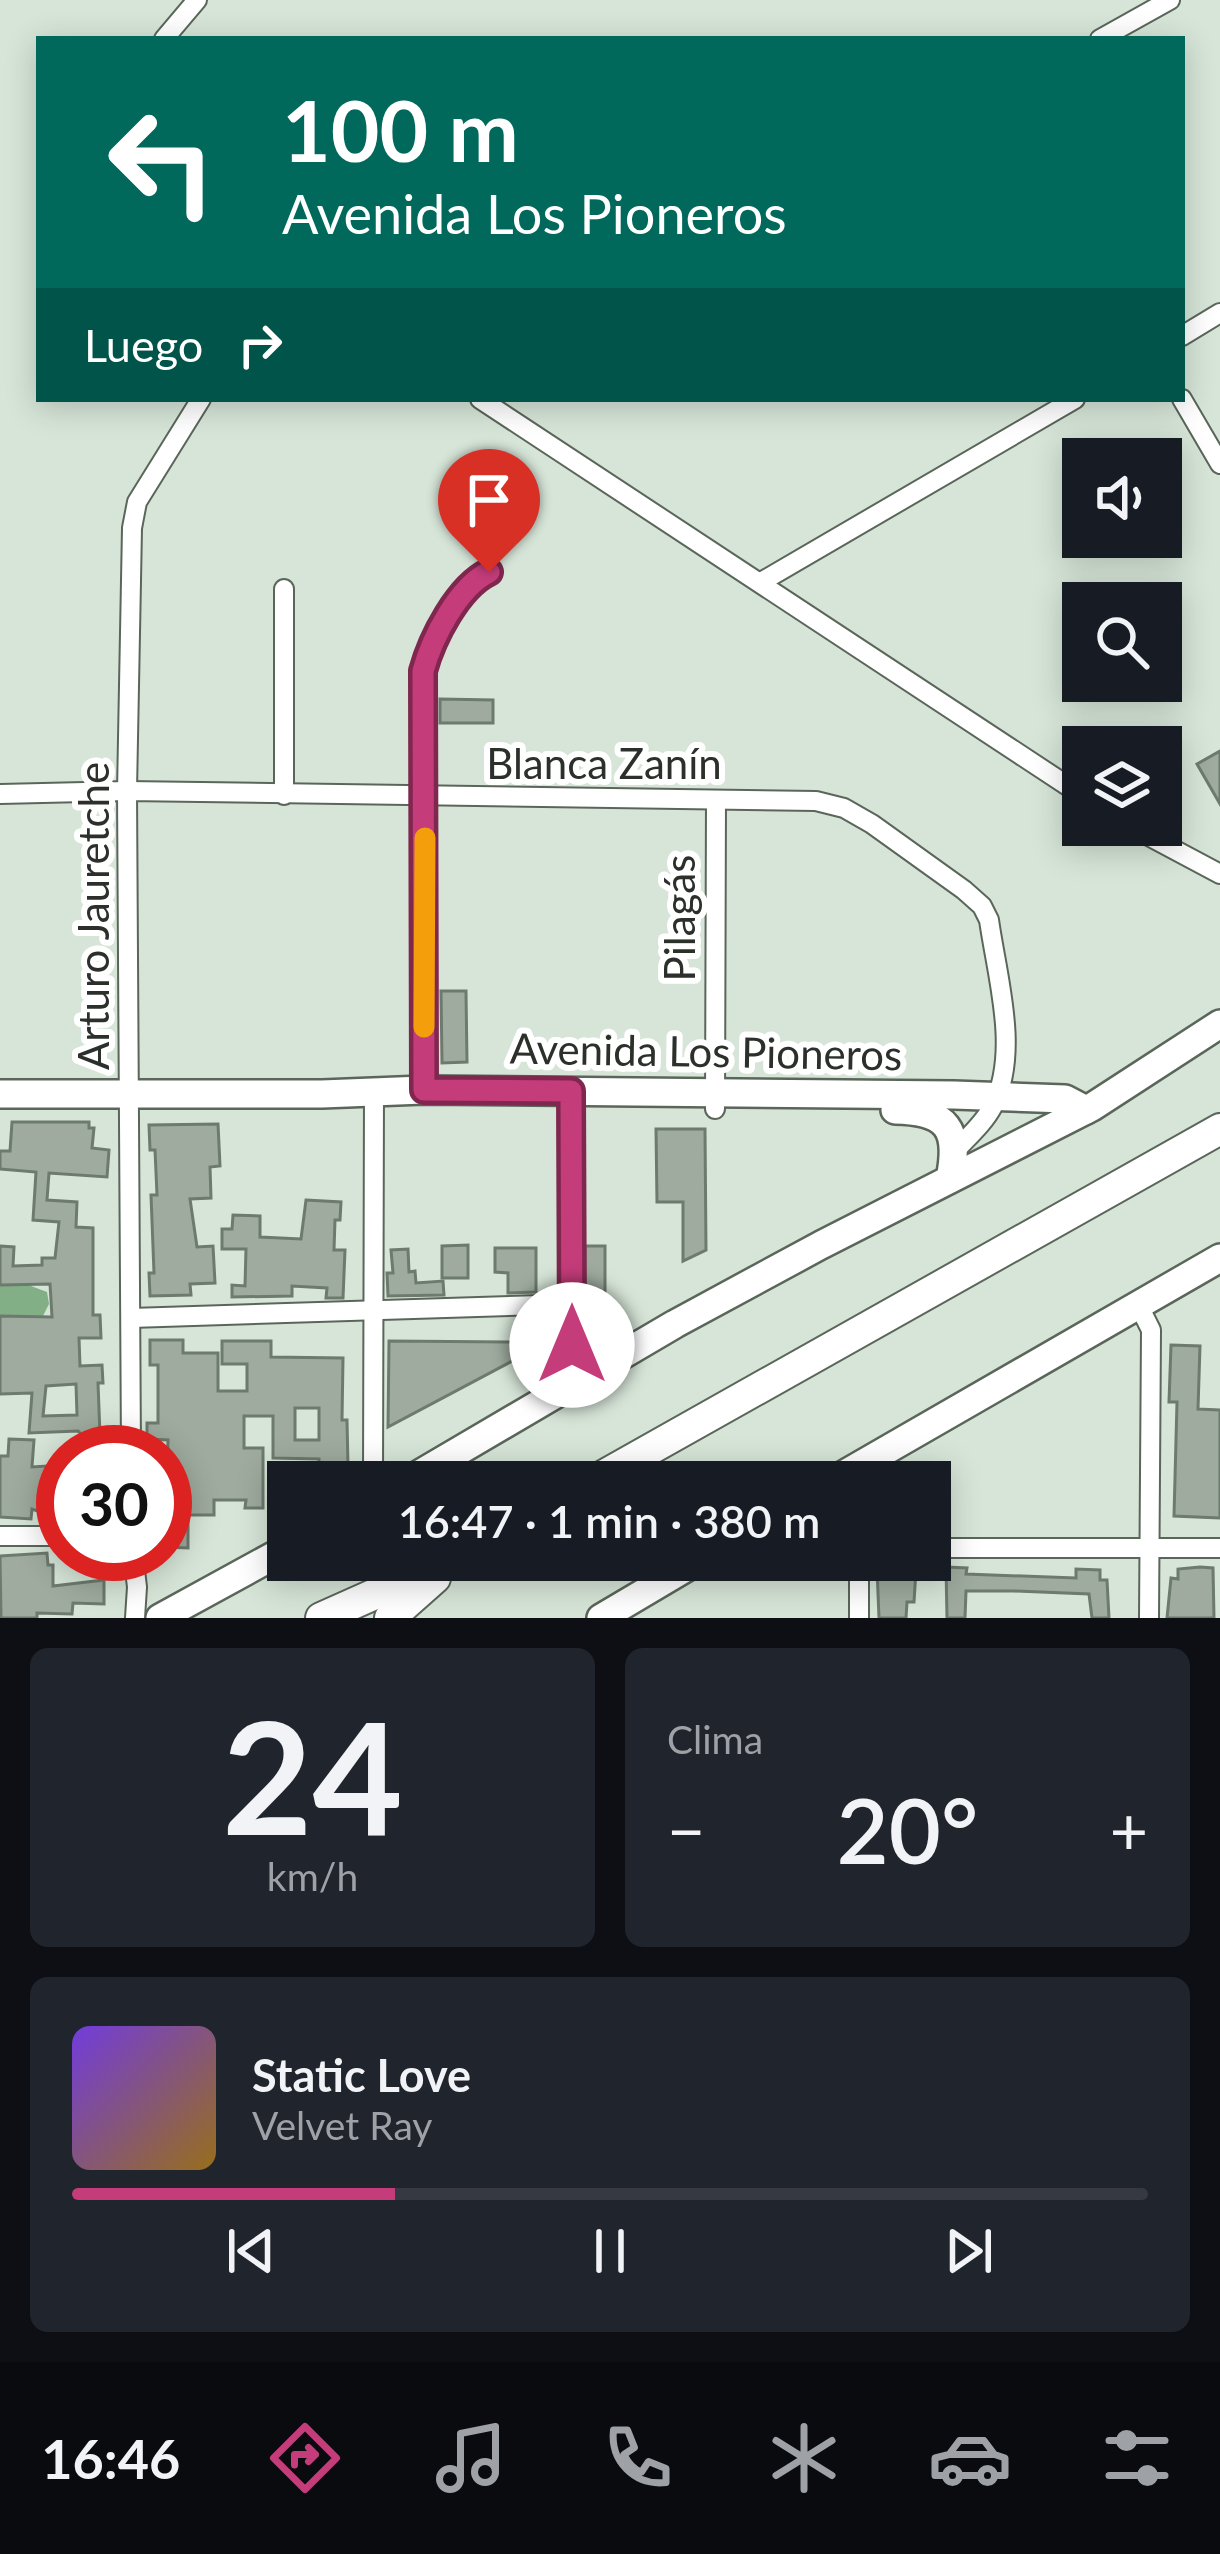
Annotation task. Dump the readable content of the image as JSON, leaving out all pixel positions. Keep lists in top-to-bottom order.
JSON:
{
  "streets": {
    "main road": ["Avenida Los Pioneros"],
    "street": ["Blanca Zanín", "Arturo Jauretche", "Pilagás"]
  },
  "crossings": [
    ["Blanca Zanín", "Arturo Jauretche"],
    ["Blanca Zanín", "Pilagás"],
    ["Blanca Zanín", "Avenida Los Pioneros"],
    ["Arturo Jauretche", "Avenida Los Pioneros"],
    ["Pilagás", "Avenida Los Pioneros"]
  ],
  "page": {
    "turn": ["100 m", "Avenida Los Pioneros"],
    "then": "Luego",
    "limit": "30",
    "trip": "16:47 · 1 min · 380 m",
    "tile": [
      ["24", "km/h"],
      "Clima"
    ],
    "heat": ["−", "20°", "+"],
    "song": ["Static Love", "Velvet Ray"],
    "tabs": "16:46"
  }
}
